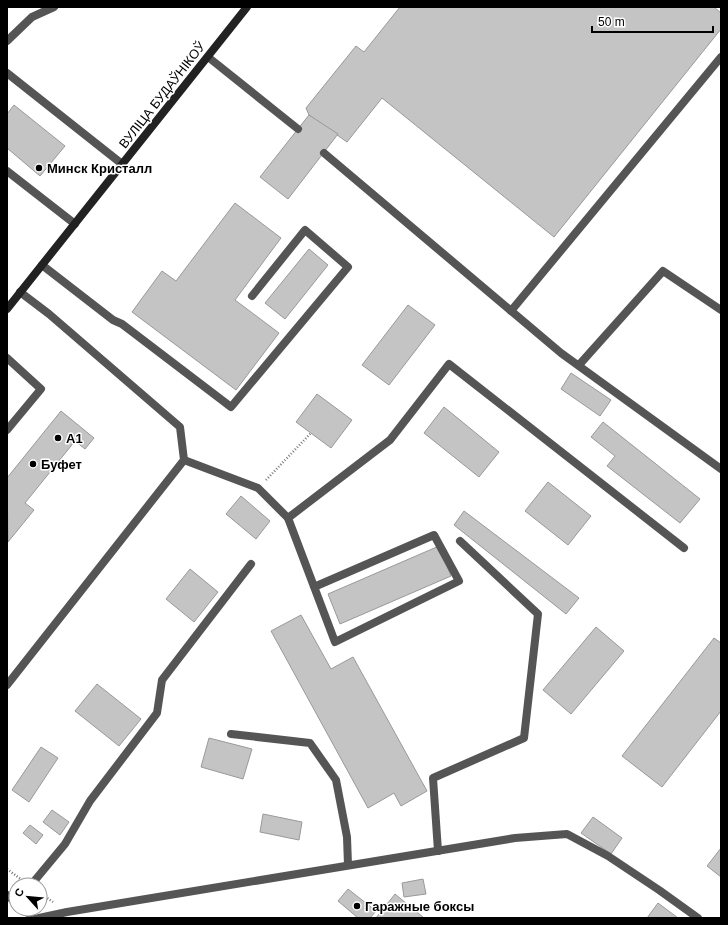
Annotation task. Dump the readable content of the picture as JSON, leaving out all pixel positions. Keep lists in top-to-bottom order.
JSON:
{
  "streets": {
    "main road": ["ВУЛІЦА БУДАЎНІКОЎ"]
  },
  "places": [
    "Минск Кристалл",
    "A1",
    "Буфет",
    "Гаражные боксы"
  ],
  "scale_bar": "50 m",
  "north": "top left"
}
